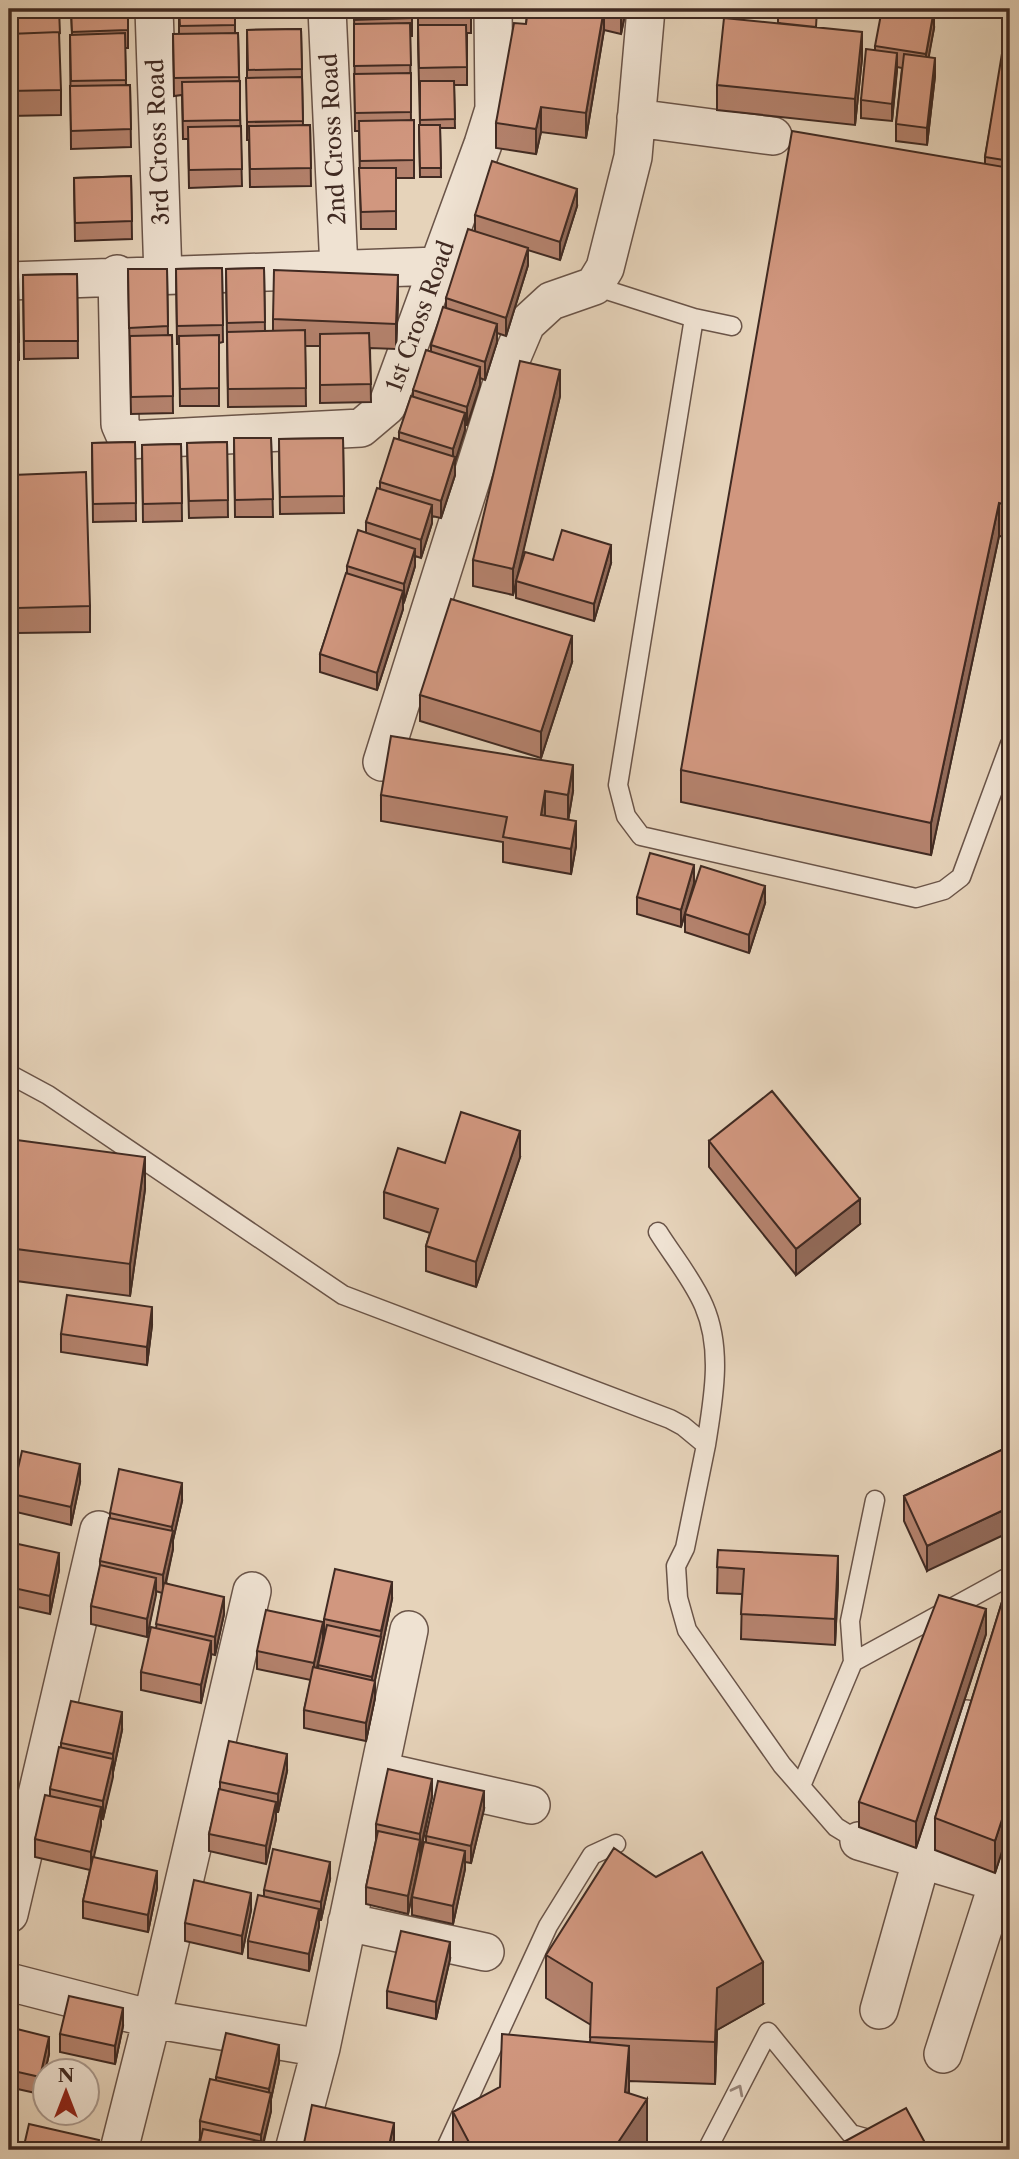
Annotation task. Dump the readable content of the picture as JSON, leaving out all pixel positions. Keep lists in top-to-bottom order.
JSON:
{
  "streets": {
    "street": ["2nd Cross Road", "3rd Cross Road", "1st Cross Road"]
  },
  "north": "top"
}
